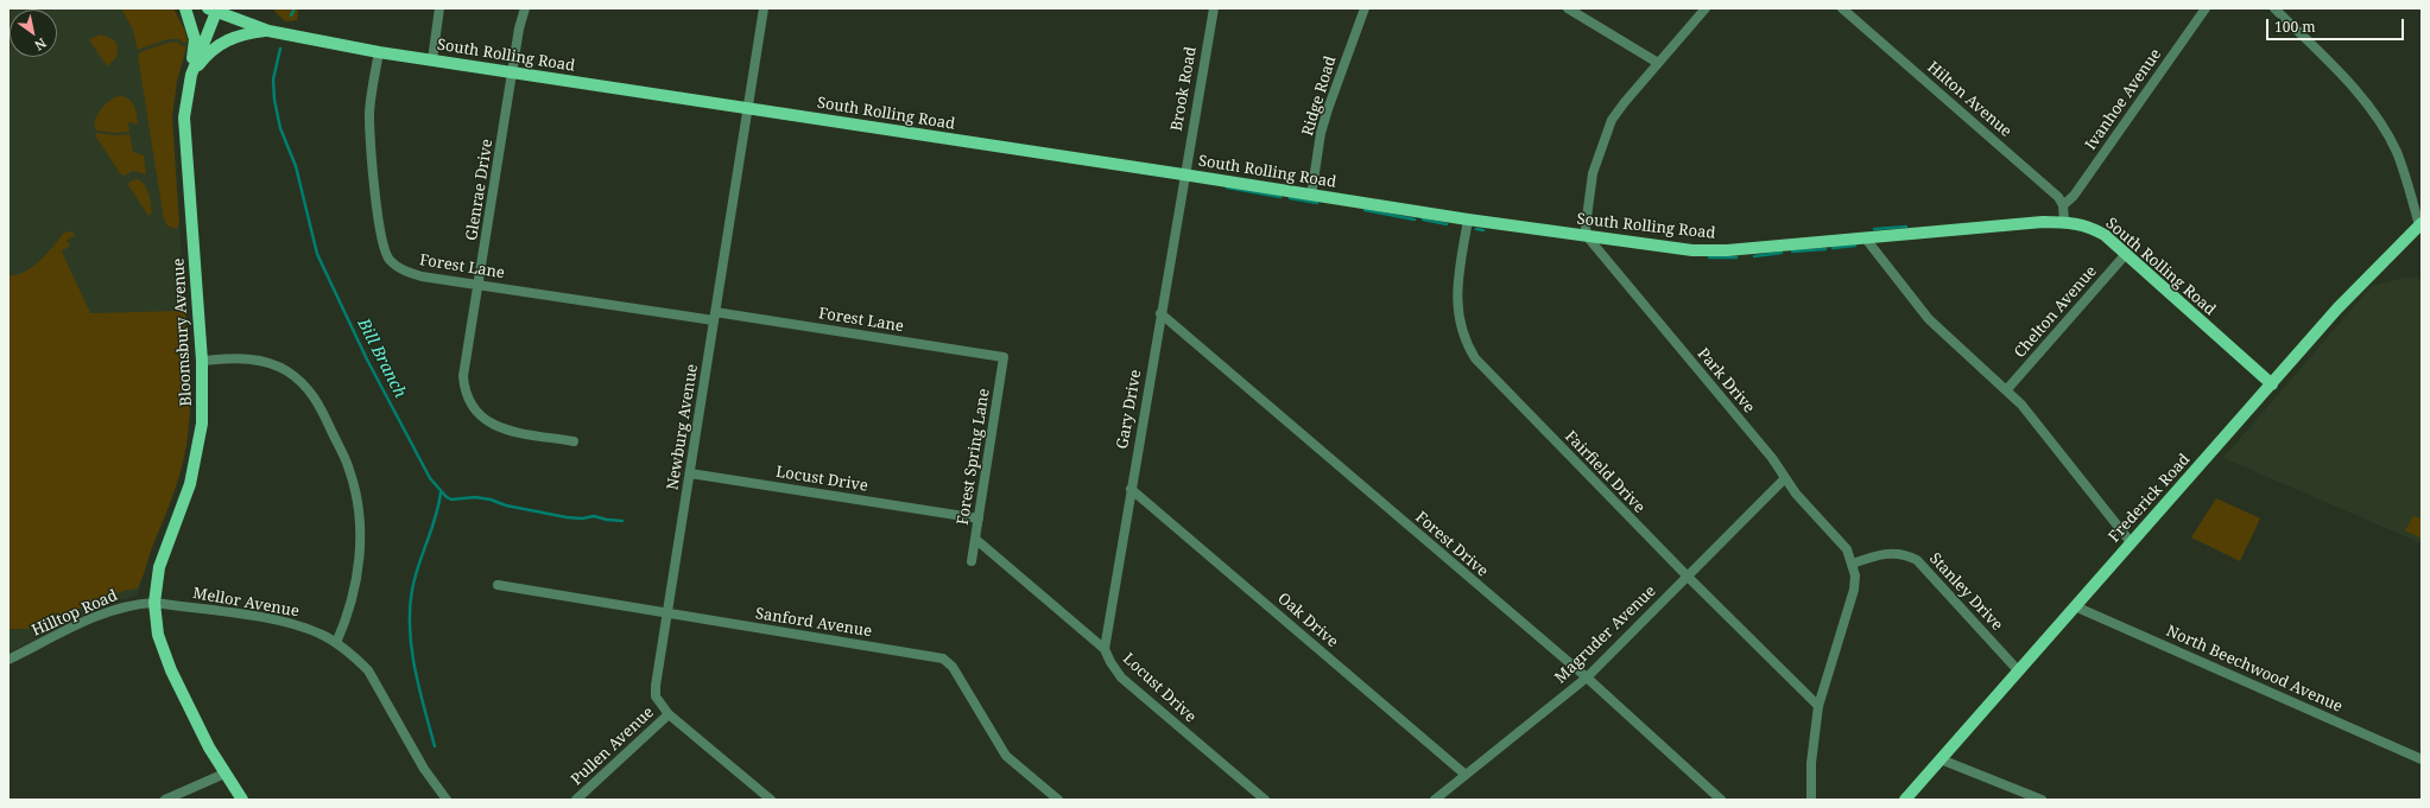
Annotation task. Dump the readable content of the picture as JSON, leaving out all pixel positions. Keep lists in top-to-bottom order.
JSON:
{
  "streets": {
    "main road": ["South Rolling Road", "Bloomsbury Avenue", "Frederick Road"],
    "street": [
      "Brook Road",
      "Ridge Road",
      "Hilton Avenue",
      "Ivanhoe Avenue",
      "Glenrae Drive",
      "Forest Lane",
      "Chelton Avenue",
      "Park Drive",
      "Gary Drive",
      "Newburg Avenue",
      "Forest Spring Lane",
      "Fairfield Drive",
      "Locust Drive",
      "Forest Drive",
      "Stanley Drive",
      "Mellor Avenue",
      "Hilltop Road",
      "Oak Drive",
      "Sanford Avenue",
      "Magruder Avenue",
      "North Beechwood Avenue",
      "Pullen Avenue"
    ]
  },
  "crossings": [
    ["South Rolling Road", "Brook Road"],
    ["South Rolling Road", "Ridge Road"],
    ["South Rolling Road", "Glenrae Drive"],
    ["South Rolling Road", "Forest Lane"],
    ["South Rolling Road", "Chelton Avenue"],
    ["South Rolling Road", "Bloomsbury Avenue"],
    ["South Rolling Road", "Park Drive"],
    ["South Rolling Road", "Gary Drive"],
    ["South Rolling Road", "Newburg Avenue"],
    ["South Rolling Road", "Fairfield Drive"],
    ["South Rolling Road", "Frederick Road"],
    ["Brook Road", "Gary Drive"],
    ["Hilton Avenue", "Ivanhoe Avenue"],
    ["Glenrae Drive", "Forest Lane"],
    ["Forest Lane", "Newburg Avenue"],
    ["Forest Lane", "Forest Spring Lane"],
    ["Bloomsbury Avenue", "Mellor Avenue"],
    ["Bloomsbury Avenue", "Hilltop Road"],
    ["Park Drive", "Fairfield Drive"],
    ["Park Drive", "Stanley Drive"],
    ["Park Drive", "Magruder Avenue"],
    ["Gary Drive", "Locust Drive"],
    ["Gary Drive", "Forest Drive"],
    ["Gary Drive", "Oak Drive"],
    ["Newburg Avenue", "Locust Drive"],
    ["Newburg Avenue", "Sanford Avenue"],
    ["Newburg Avenue", "Pullen Avenue"],
    ["Forest Spring Lane", "Locust Drive"],
    ["Fairfield Drive", "Magruder Avenue"],
    ["Frederick Road", "Stanley Drive"],
    ["Frederick Road", "North Beechwood Avenue"],
    ["Forest Drive", "Magruder Avenue"],
    ["Mellor Avenue", "Hilltop Road"],
    ["Oak Drive", "Magruder Avenue"]
  ],
  "water": ["Bill Branch"],
  "scale_bar": "100 m",
  "north": "bottom right"
}
